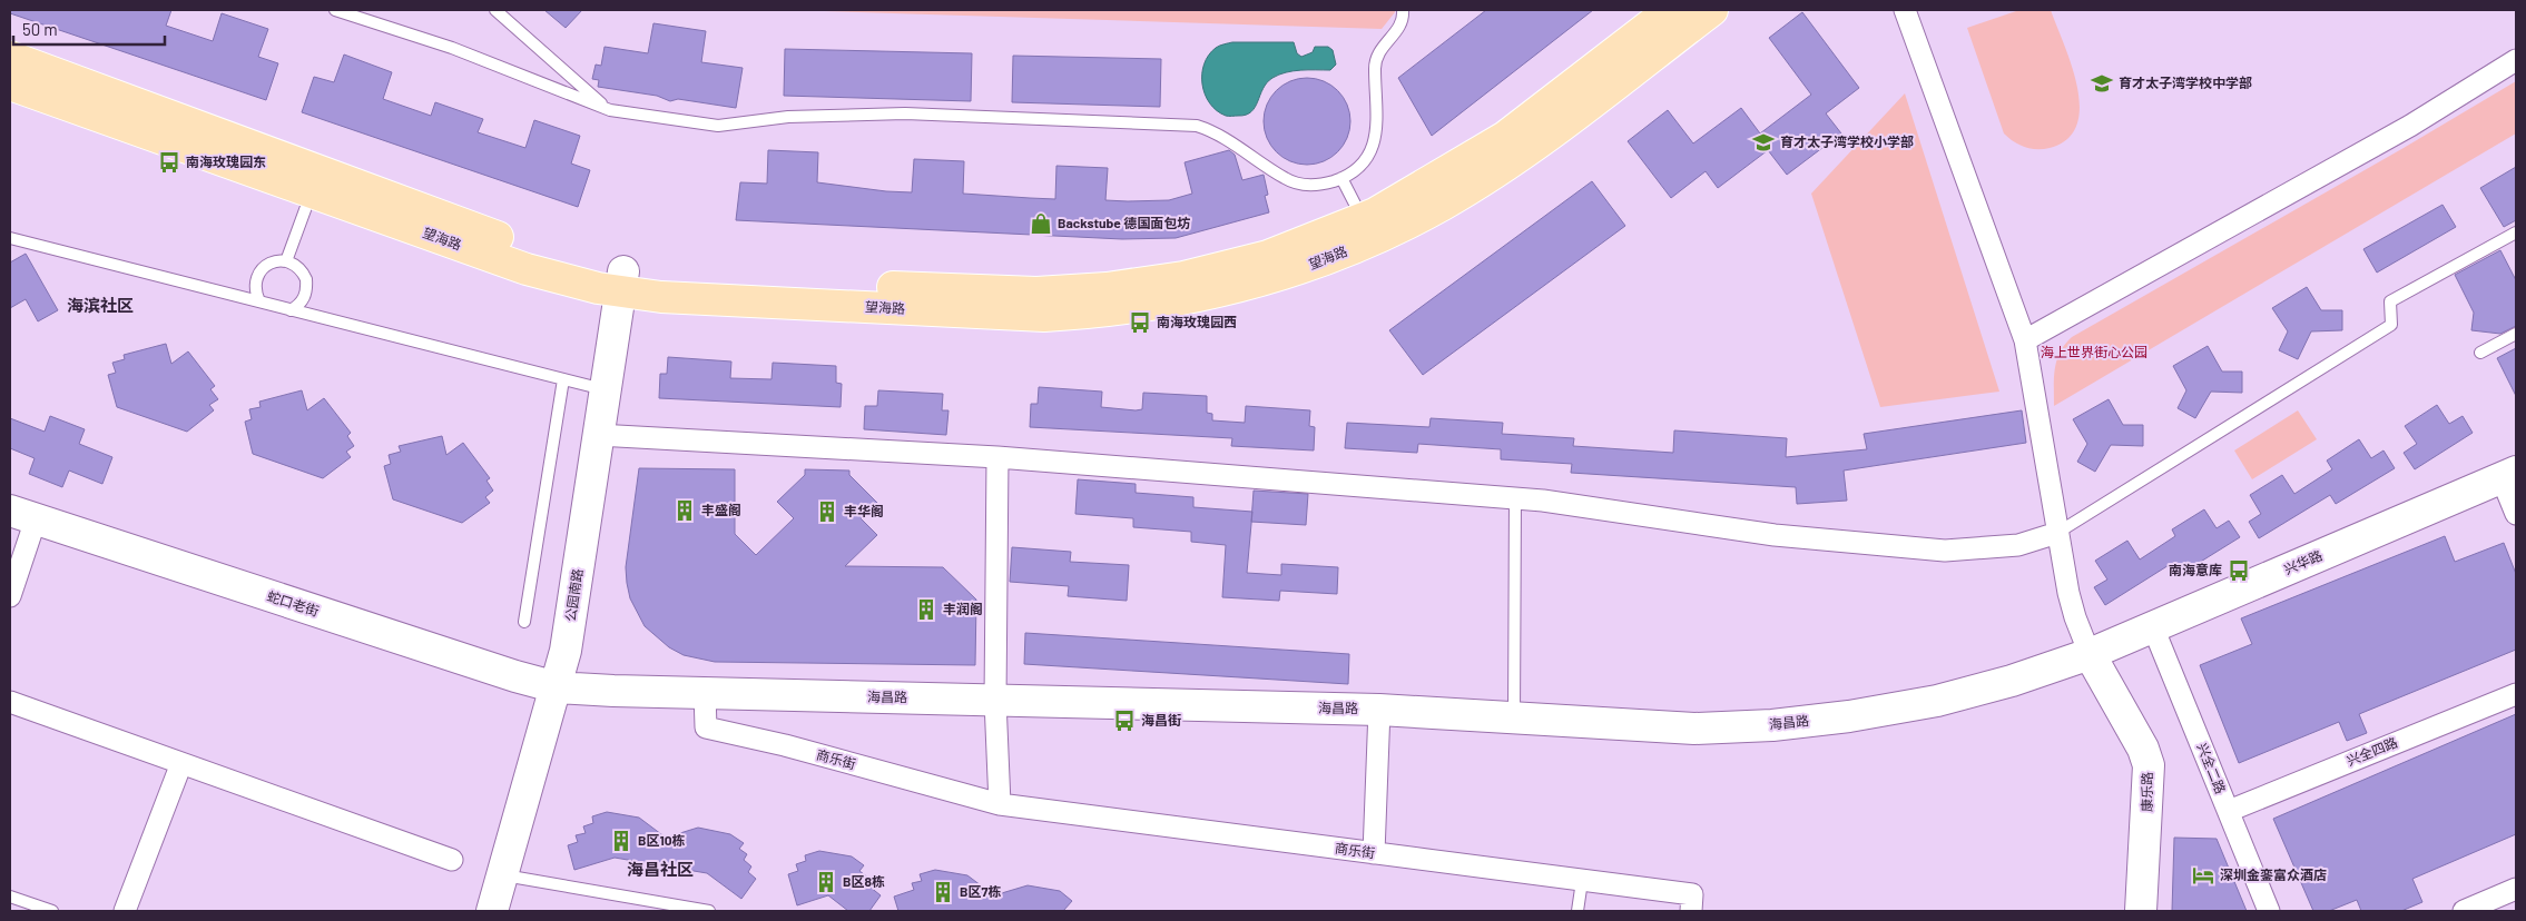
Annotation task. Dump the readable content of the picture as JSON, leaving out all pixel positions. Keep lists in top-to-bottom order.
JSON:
{
  "streets": {
    "main road": ["望海路"],
    "street": [
      "兴华路",
      "公园南路",
      "蛇口老街",
      "海昌路",
      "兴全四路",
      "商乐街",
      "兴全二路",
      "康乐路"
    ]
  },
  "crossings": [
    ["望海路", "公园南路"],
    ["兴华路", "海昌路"],
    ["兴华路", "兴全二路"],
    ["兴华路", "康乐路"],
    ["公园南路", "蛇口老街"],
    ["公园南路", "海昌路"],
    ["蛇口老街", "海昌路"],
    ["海昌路", "商乐街"],
    ["海昌路", "康乐路"],
    ["兴全四路", "兴全二路"]
  ],
  "districts": ["海滨社区", "海昌社区"],
  "parks": ["海上世界街心公园"],
  "places": {
    "school or university": ["育才太子湾学校中学部", "育才太子湾学校小学部"],
    "bus stop": [
      "南海玫瑰园东",
      "南海玫瑰园西",
      "南海意库",
      "海昌街"
    ],
    "shop": ["Backstube 德国面包坊"],
    "building": [
      "丰盛阁",
      "丰华阁",
      "丰润阁",
      "B区10栋",
      "B区8栋",
      "B区7栋"
    ],
    "hotel": ["深圳金銮富众酒店"]
  },
  "scale_bar": "50 m"
}
